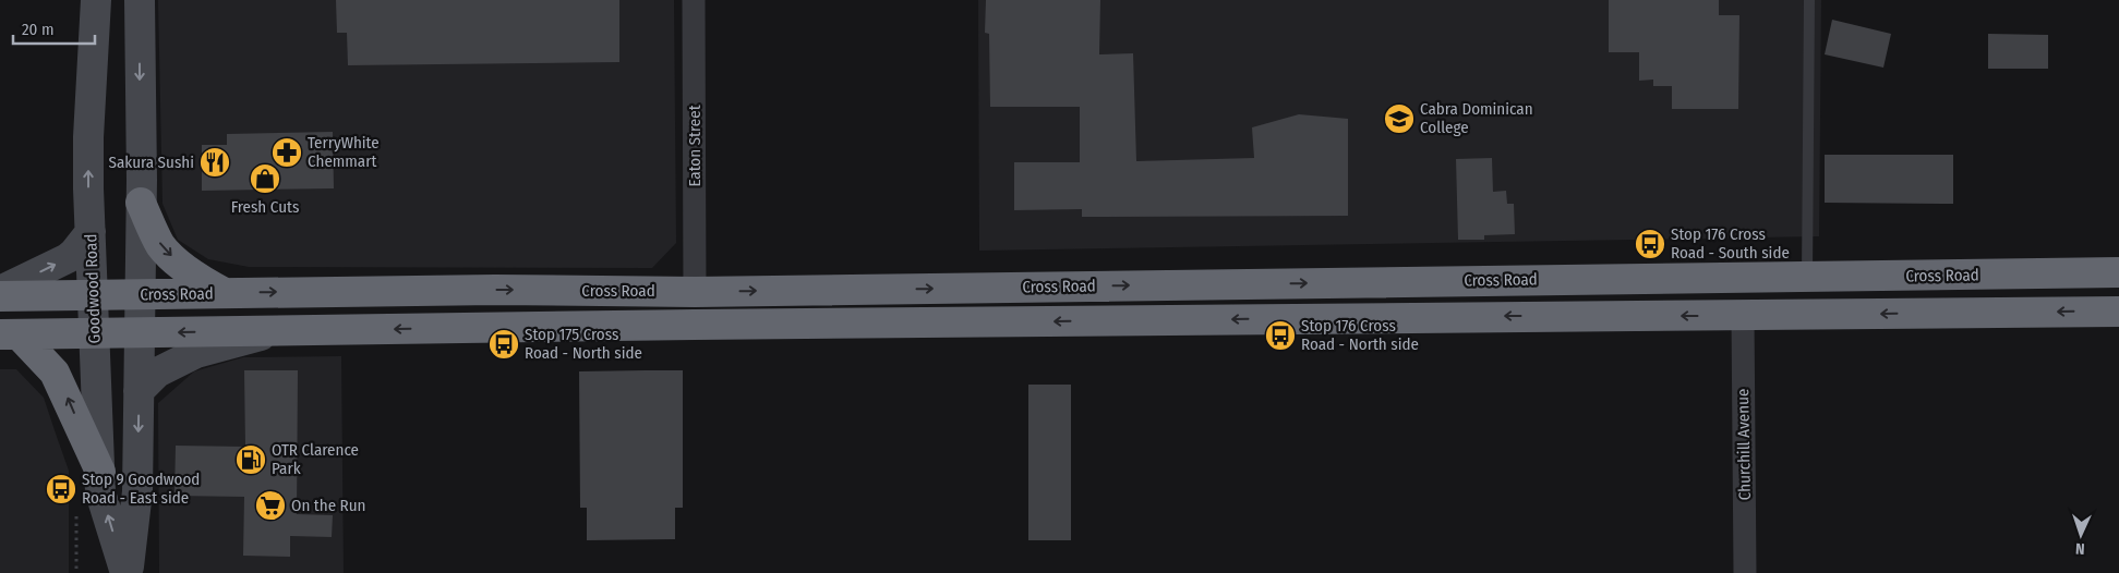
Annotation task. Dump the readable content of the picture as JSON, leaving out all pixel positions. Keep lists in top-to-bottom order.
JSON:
{
  "streets": {
    "highway": ["Cross Road"],
    "main road": ["Goodwood Road"],
    "street": ["Eaton Street", "Churchill Avenue"]
  },
  "crossings": [
    ["Eaton Street", "Cross Road"],
    ["Cross Road", "Goodwood Road"],
    ["Cross Road", "Churchill Avenue"]
  ],
  "places": {
    "school or university": ["Cabra Dominican College"],
    "pharmacy": ["TerryWhite Chemmart"],
    "restaurant": ["Sakura Sushi"],
    "shop": ["Fresh Cuts"],
    "bus stop": [
      "Stop 176 Cross Road - South side",
      "Stop 176 Cross Road - North side",
      "Stop 175 Cross Road - North side",
      "Stop 9 Goodwood Road - East side"
    ],
    "fuel station": ["OTR Clarence Park"],
    "supermarket": ["On the Run"]
  },
  "scale_bar": "20 m",
  "north": "bottom"
}
